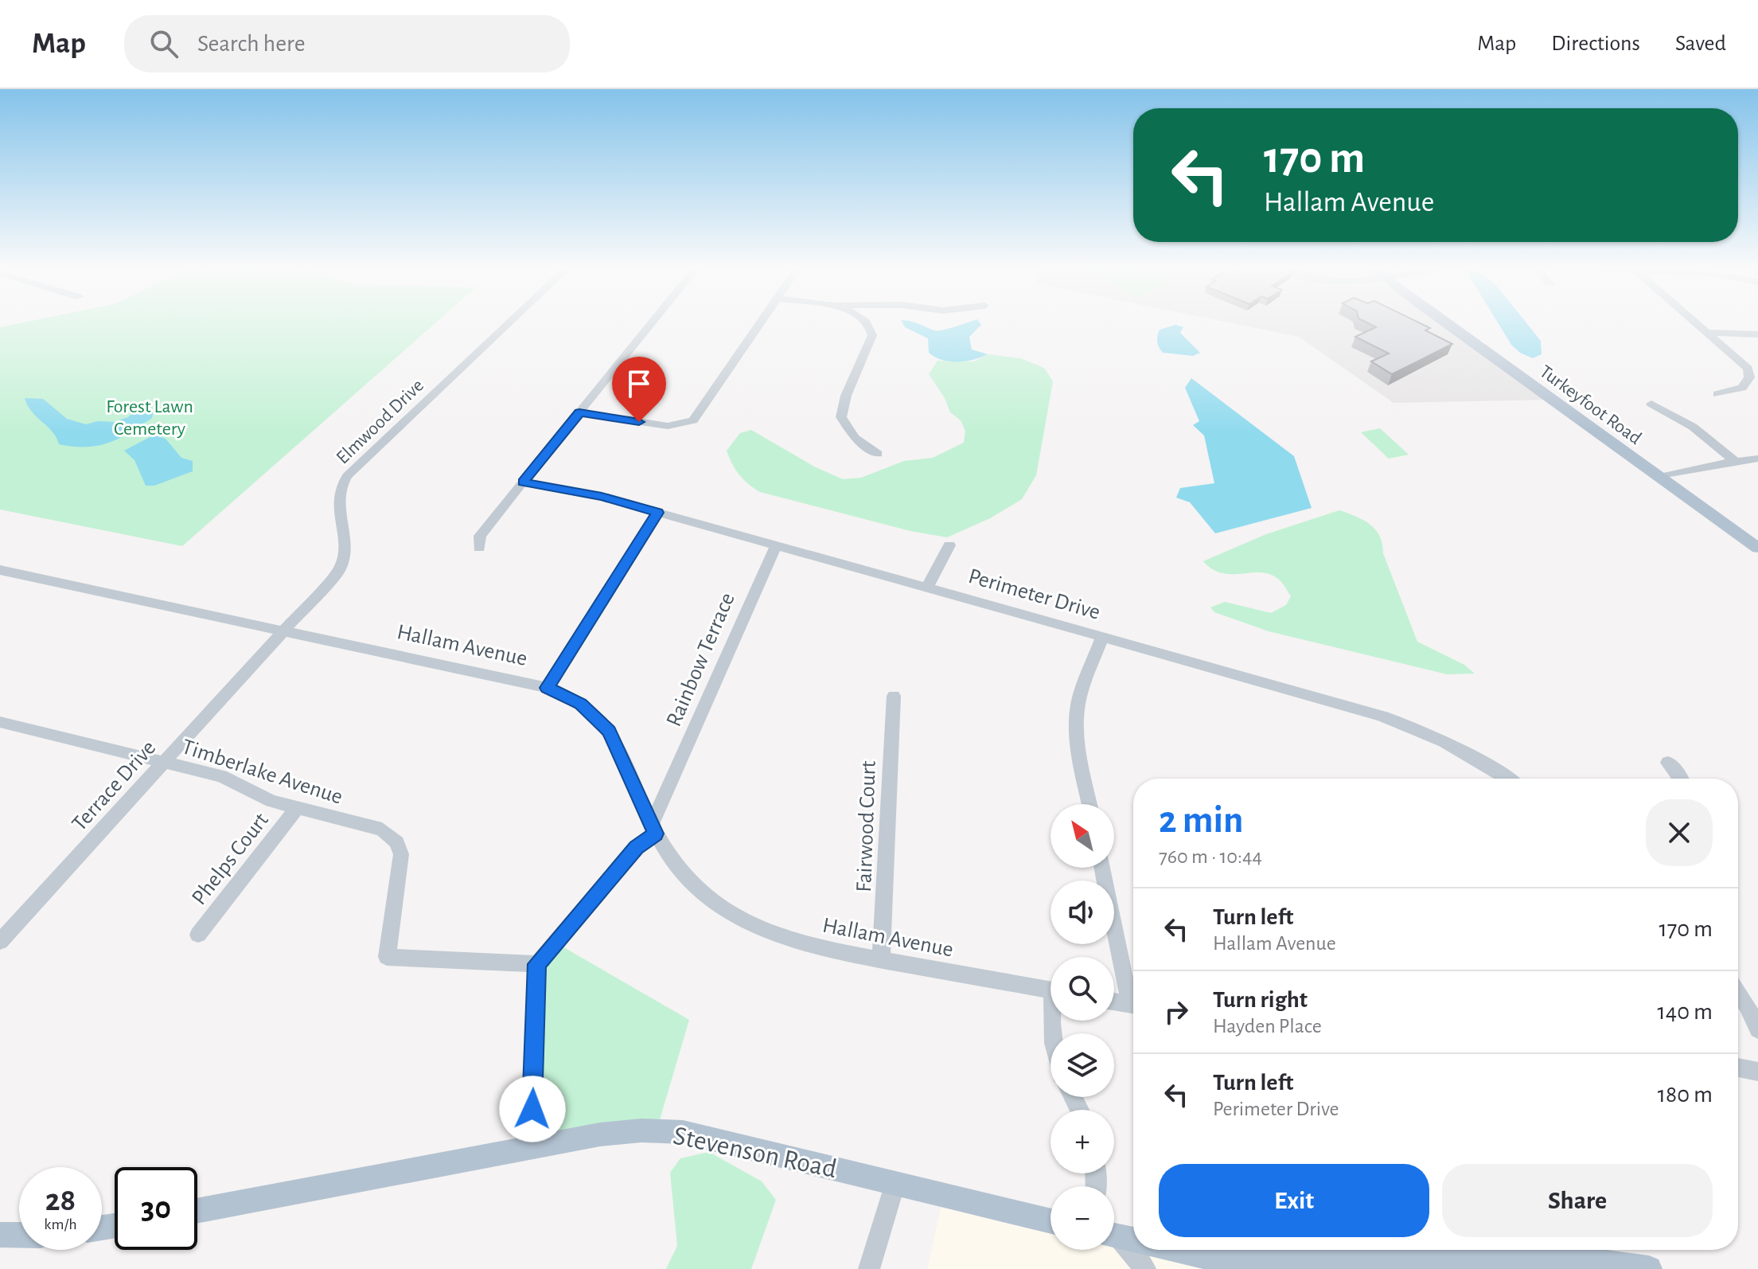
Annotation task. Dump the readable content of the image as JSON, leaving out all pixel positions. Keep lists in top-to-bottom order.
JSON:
{
  "streets": {
    "main road": ["Turkeyfoot Road", "Stevenson Road"],
    "street": [
      "Elmwood Drive",
      "Perimeter Drive",
      "Hallam Avenue",
      "Rainbow Terrace",
      "Timberlake Avenue",
      "Terrace Drive",
      "Fairwood Court",
      "Phelps Court"
    ]
  },
  "crossings": [
    ["Elmwood Drive", "Hallam Avenue"],
    ["Elmwood Drive", "Terrace Drive"],
    ["Perimeter Drive", "Rainbow Terrace"],
    ["Hallam Avenue", "Rainbow Terrace"],
    ["Hallam Avenue", "Terrace Drive"],
    ["Hallam Avenue", "Fairwood Court"],
    ["Rainbow Terrace", "Timberlake Avenue"],
    ["Timberlake Avenue", "Terrace Drive"],
    ["Timberlake Avenue", "Phelps Court"]
  ],
  "parks": ["Forest Lawn Cemetery"],
  "north": "top left",
  "page": {
    "header": "Map",
    "search": "Search here",
    "nav": ["Map", "Directions", "Saved"],
    "turn": ["170 m", "Hallam Avenue"],
    "heading": ["2 min", "760 m · 10:44"],
    "map_buttons": ["+", "−"],
    "list": [
      {
        "name": "Turn left",
        "note": "Hallam Avenue",
        "value": "170 m"
      },
      {
        "name": "Turn right",
        "note": "Hayden Place",
        "value": "140 m"
      },
      {
        "name": "Turn left",
        "note": "Perimeter Drive",
        "value": "180 m"
      }
    ],
    "buttons": ["Exit", "Share"],
    "speed": "28 km/h",
    "limit": "30"
  }
}
